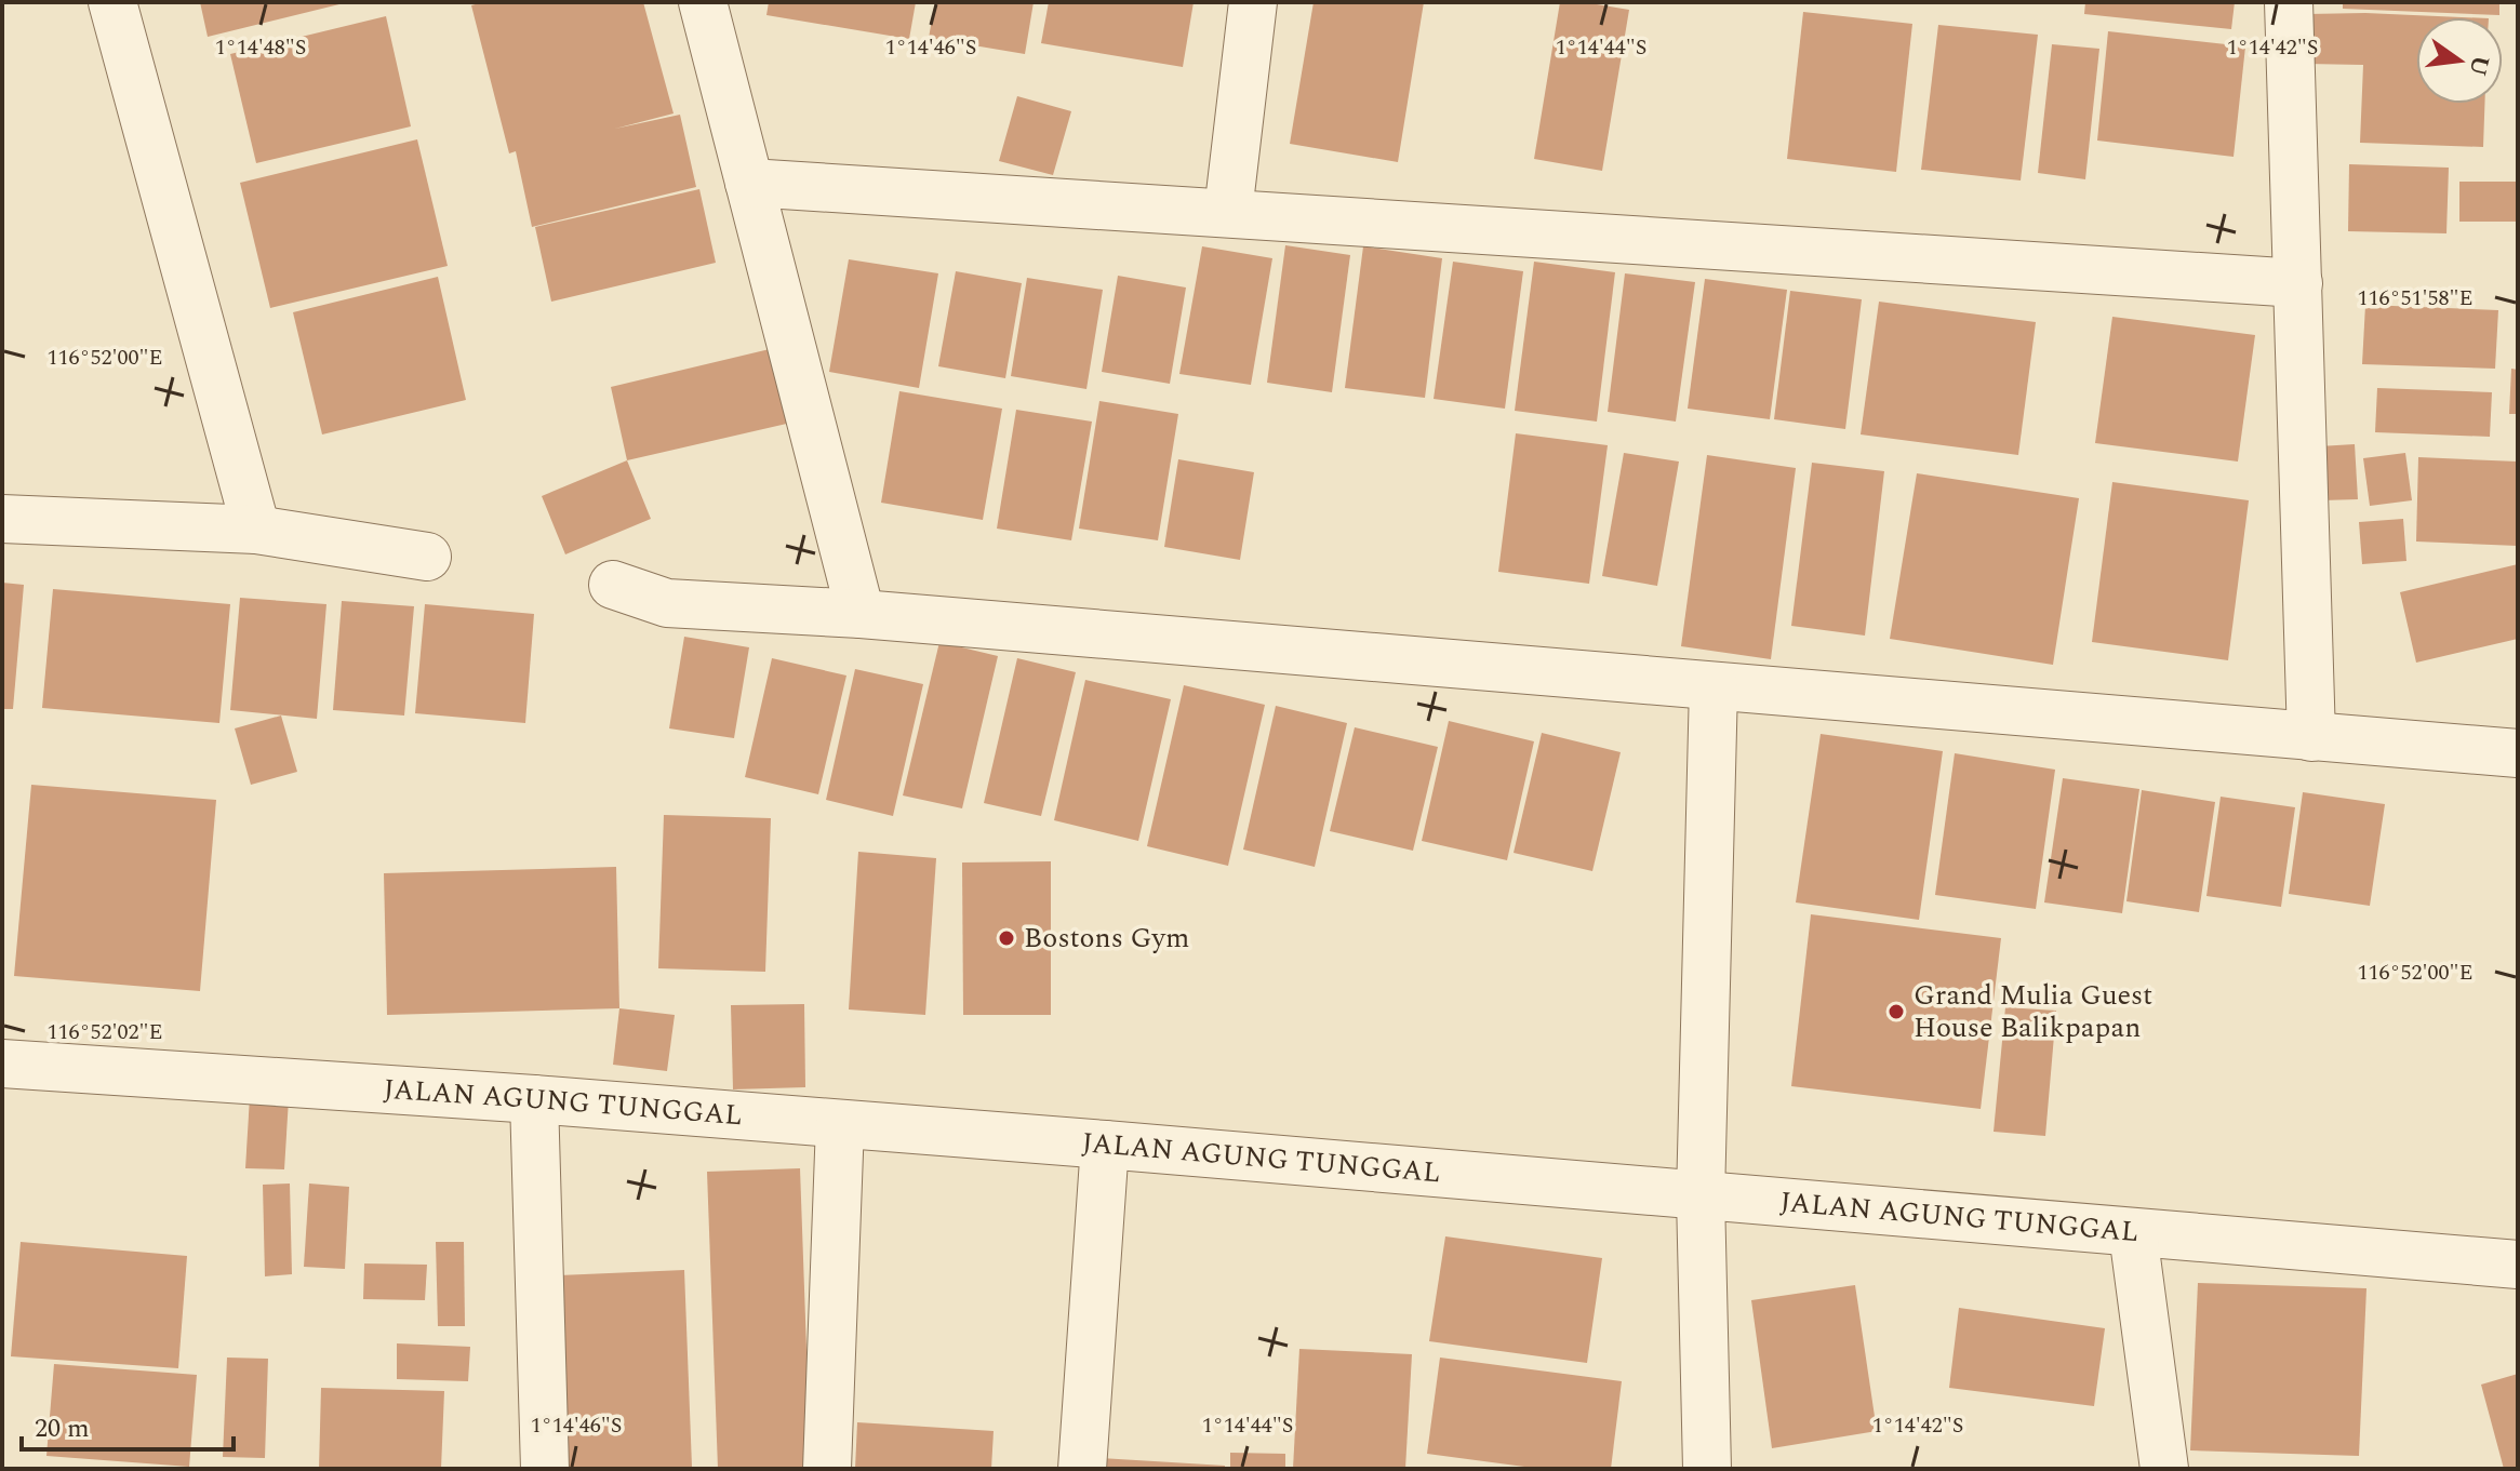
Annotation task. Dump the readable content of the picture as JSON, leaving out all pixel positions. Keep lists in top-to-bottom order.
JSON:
{
  "streets": {
    "street": ["JALAN AGUNG TUNGGAL"]
  },
  "places": ["Bostons Gym", "Grand Mulia Guest House Balikpapan"],
  "scale_bar": "20 m",
  "north": "right",
  "coordinates": [
    "1°14'46\"S",
    "1°14'44\"S",
    "1°14'42\"S",
    "1°14'48\"S",
    "116°51'58\"E",
    "116°52'00\"E",
    "116°52'02\"E"
  ]
}
